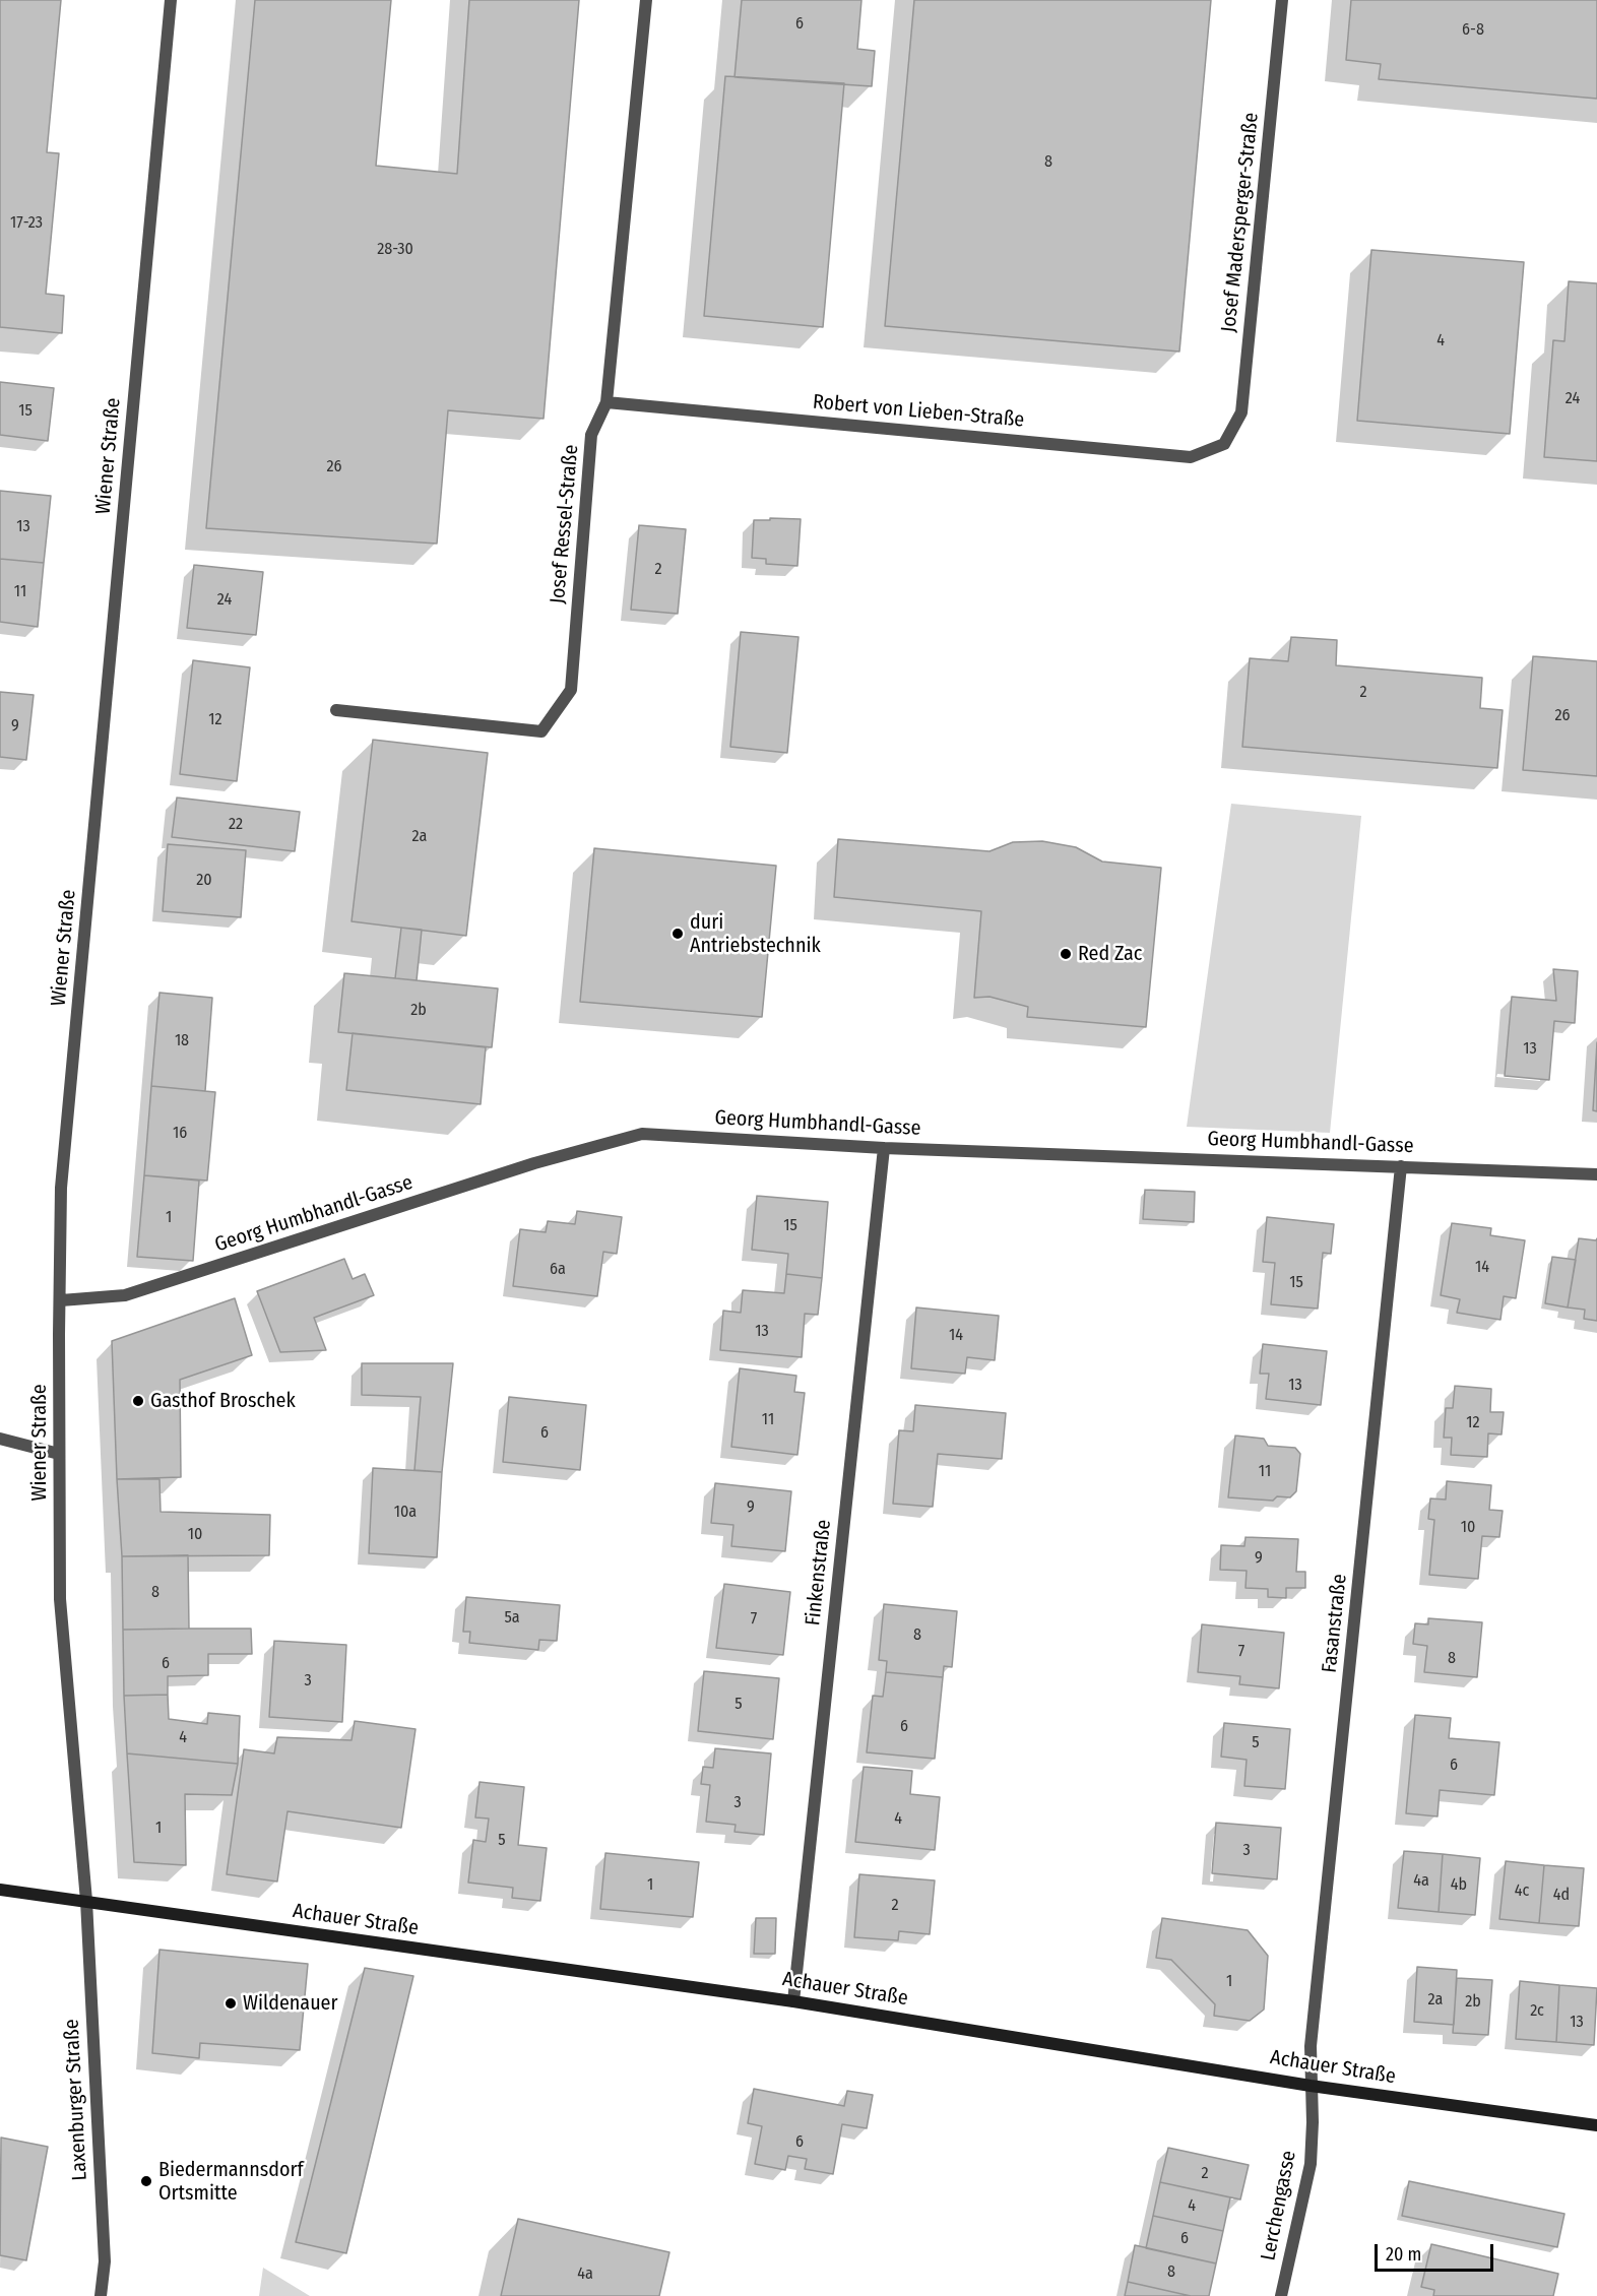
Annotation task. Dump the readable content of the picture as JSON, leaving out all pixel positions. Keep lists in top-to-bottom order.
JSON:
{
  "streets": {
    "street": [
      "Josef Madersperger-Straße",
      "Robert von Lieben-Straße",
      "Wiener Straße",
      "Josef Ressel-Straße",
      "Georg Humbhandl-Gasse",
      "Finkenstraße",
      "Fasanstraße",
      "Achauer Straße",
      "Laxenburger Straße",
      "Lerchengasse"
    ]
  },
  "crossings": [
    ["Josef Madersperger-Straße", "Robert von Lieben-Straße"],
    ["Robert von Lieben-Straße", "Josef Ressel-Straße"],
    ["Wiener Straße", "Georg Humbhandl-Gasse"],
    ["Wiener Straße", "Achauer Straße"],
    ["Wiener Straße", "Laxenburger Straße"],
    ["Georg Humbhandl-Gasse", "Finkenstraße"],
    ["Georg Humbhandl-Gasse", "Fasanstraße"],
    ["Finkenstraße", "Achauer Straße"],
    ["Fasanstraße", "Achauer Straße"],
    ["Fasanstraße", "Lerchengasse"],
    ["Achauer Straße", "Laxenburger Straße"],
    ["Achauer Straße", "Lerchengasse"]
  ],
  "places": [
    "duri Antriebstechnik",
    "Red Zac",
    "Gasthof Broschek",
    "Wildenauer",
    "Biedermannsdorf Ortsmitte"
  ],
  "house_numbers": [
    "6",
    "6-8",
    "8",
    "17-23",
    "28-30",
    "4",
    "24",
    "15",
    "26",
    "13",
    "2",
    "11",
    "24",
    "2",
    "26",
    "12",
    "9",
    "22",
    "2a",
    "20",
    "2b",
    "18",
    "13",
    "16",
    "1",
    "15",
    "14",
    "6a",
    "15",
    "13",
    "14",
    "13",
    "11",
    "12",
    "6",
    "11",
    "9",
    "10a",
    "10",
    "10",
    "9",
    "8",
    "5a",
    "7",
    "8",
    "7",
    "8",
    "6",
    "3",
    "5",
    "6",
    "4",
    "5",
    "6",
    "3",
    "4",
    "1",
    "5",
    "3",
    "4a",
    "1",
    "4b",
    "4c",
    "4d",
    "2",
    "1",
    "2a",
    "2b",
    "2c",
    "13",
    "6",
    "2",
    "4",
    "6",
    "8",
    "4a"
  ],
  "scale_bar": "20 m"
}
